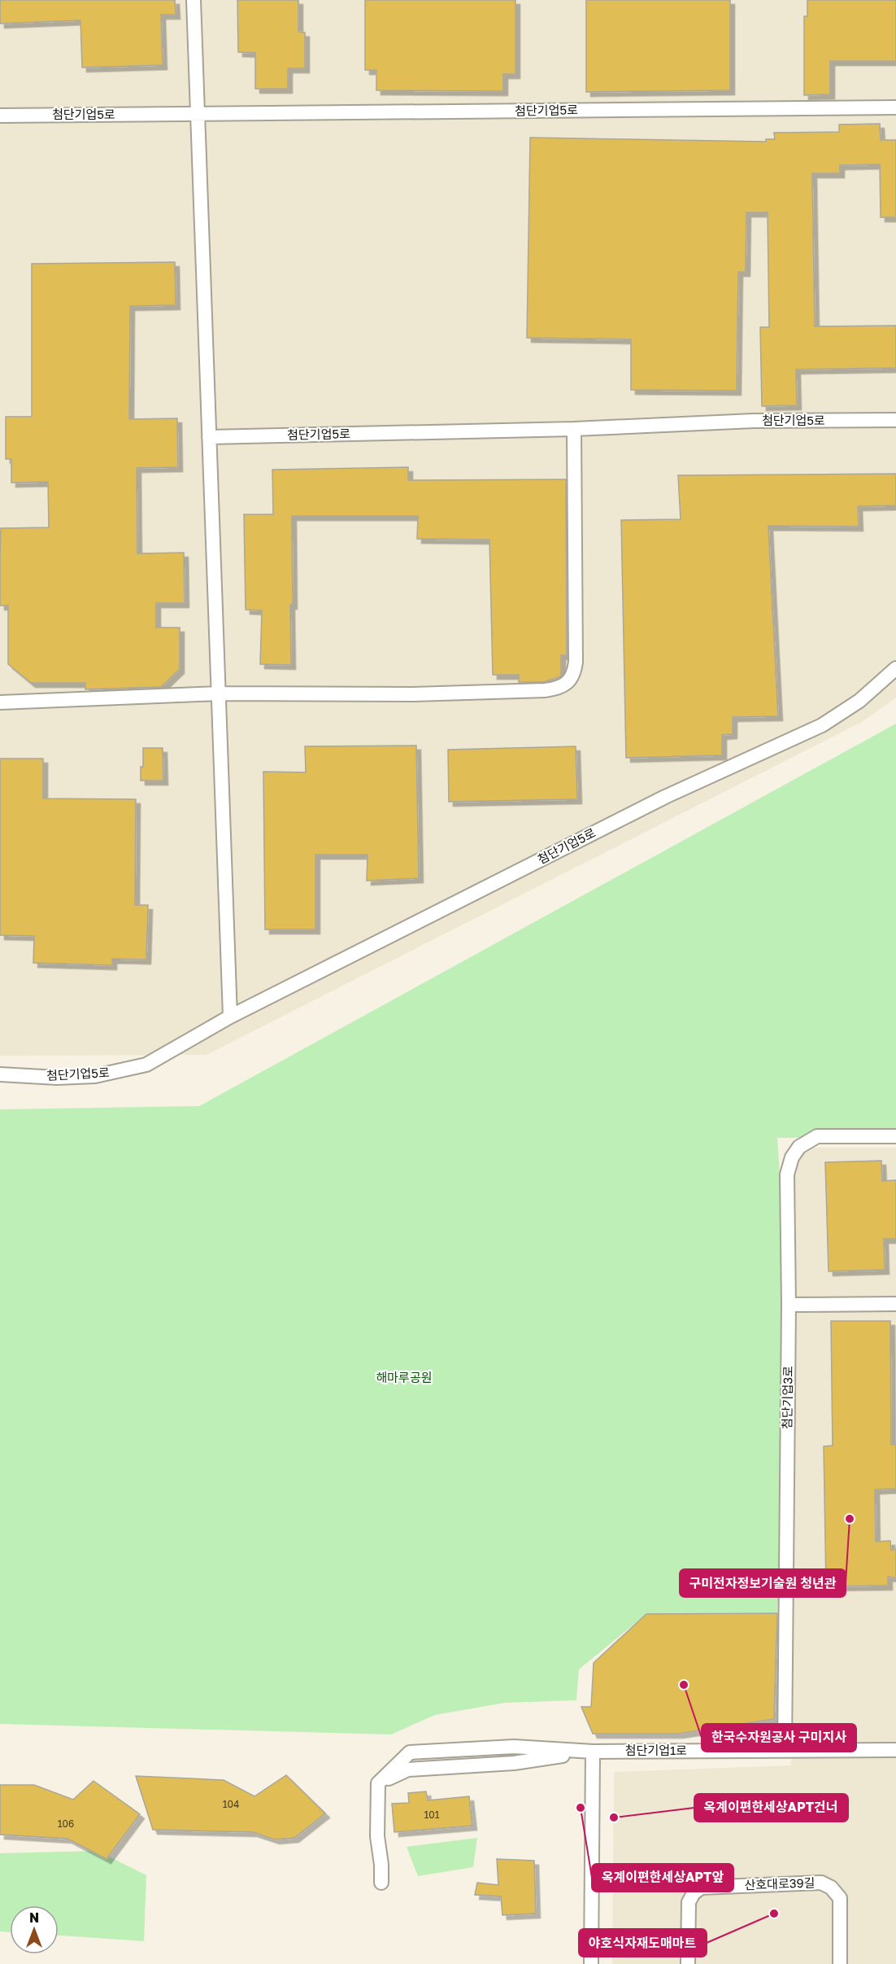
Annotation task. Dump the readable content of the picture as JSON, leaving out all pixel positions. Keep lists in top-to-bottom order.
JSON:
{
  "streets": {
    "street": [
      "첨단기업5로",
      "첨단기업3로",
      "첨단기업1로",
      "산호대로39길"
    ]
  },
  "crossings": [
    ["첨단기업3로", "첨단기업1로"]
  ],
  "parks": ["해마루공원"],
  "places": [
    "구미전자정보기술원 청년관",
    "한국수자원공사 구미지사",
    "옥계이편한세상APT앞",
    "옥계이편한세상APT건너",
    "야호식자재도매마트"
  ],
  "house_numbers": ["104", "101", "106"],
  "north": "top"
}
